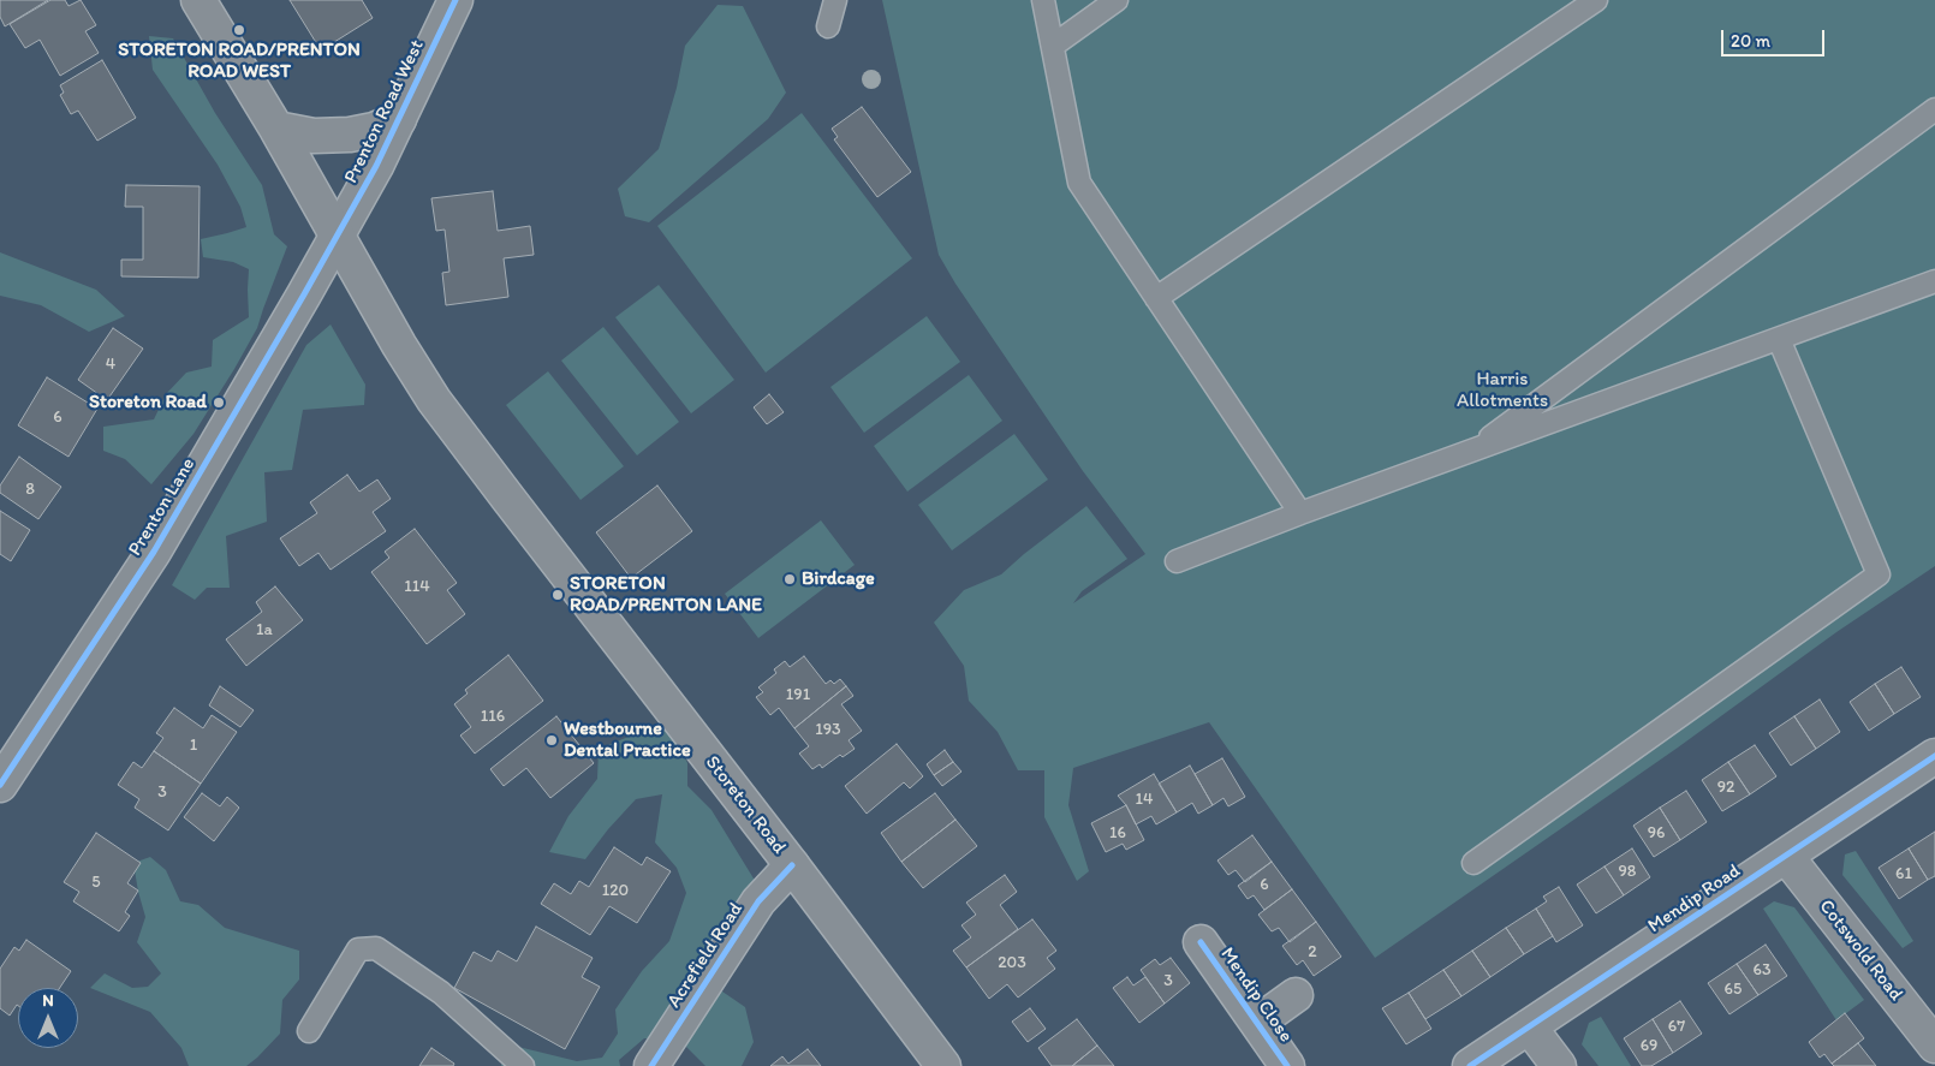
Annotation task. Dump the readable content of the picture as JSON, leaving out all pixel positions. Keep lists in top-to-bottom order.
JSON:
{
  "streets": {
    "street": [
      "Prenton Road West",
      "Prenton Lane",
      "Storeton Road",
      "Mendip Road",
      "Cotswold Road",
      "Acrefield Road",
      "Mendip Close"
    ]
  },
  "crossings": [
    ["Prenton Road West", "Prenton Lane"],
    ["Prenton Road West", "Storeton Road"],
    ["Prenton Lane", "Storeton Road"],
    ["Storeton Road", "Acrefield Road"],
    ["Mendip Road", "Cotswold Road"]
  ],
  "parks": ["Harris Allotments"],
  "places": [
    "STORETON ROAD/PRENTON ROAD WEST",
    "Storeton Road",
    "Birdcage",
    "STORETON ROAD/PRENTON LANE",
    "Westbourne Dental Practice"
  ],
  "house_numbers": [
    "4",
    "6",
    "8",
    "114",
    "1a",
    "191",
    "116",
    "193",
    "1",
    "92",
    "3",
    "14",
    "16",
    "96",
    "98",
    "61",
    "5",
    "6",
    "120",
    "2",
    "203",
    "63",
    "3",
    "65",
    "67",
    "69"
  ],
  "scale_bar": "20 m",
  "north": "top"
}
